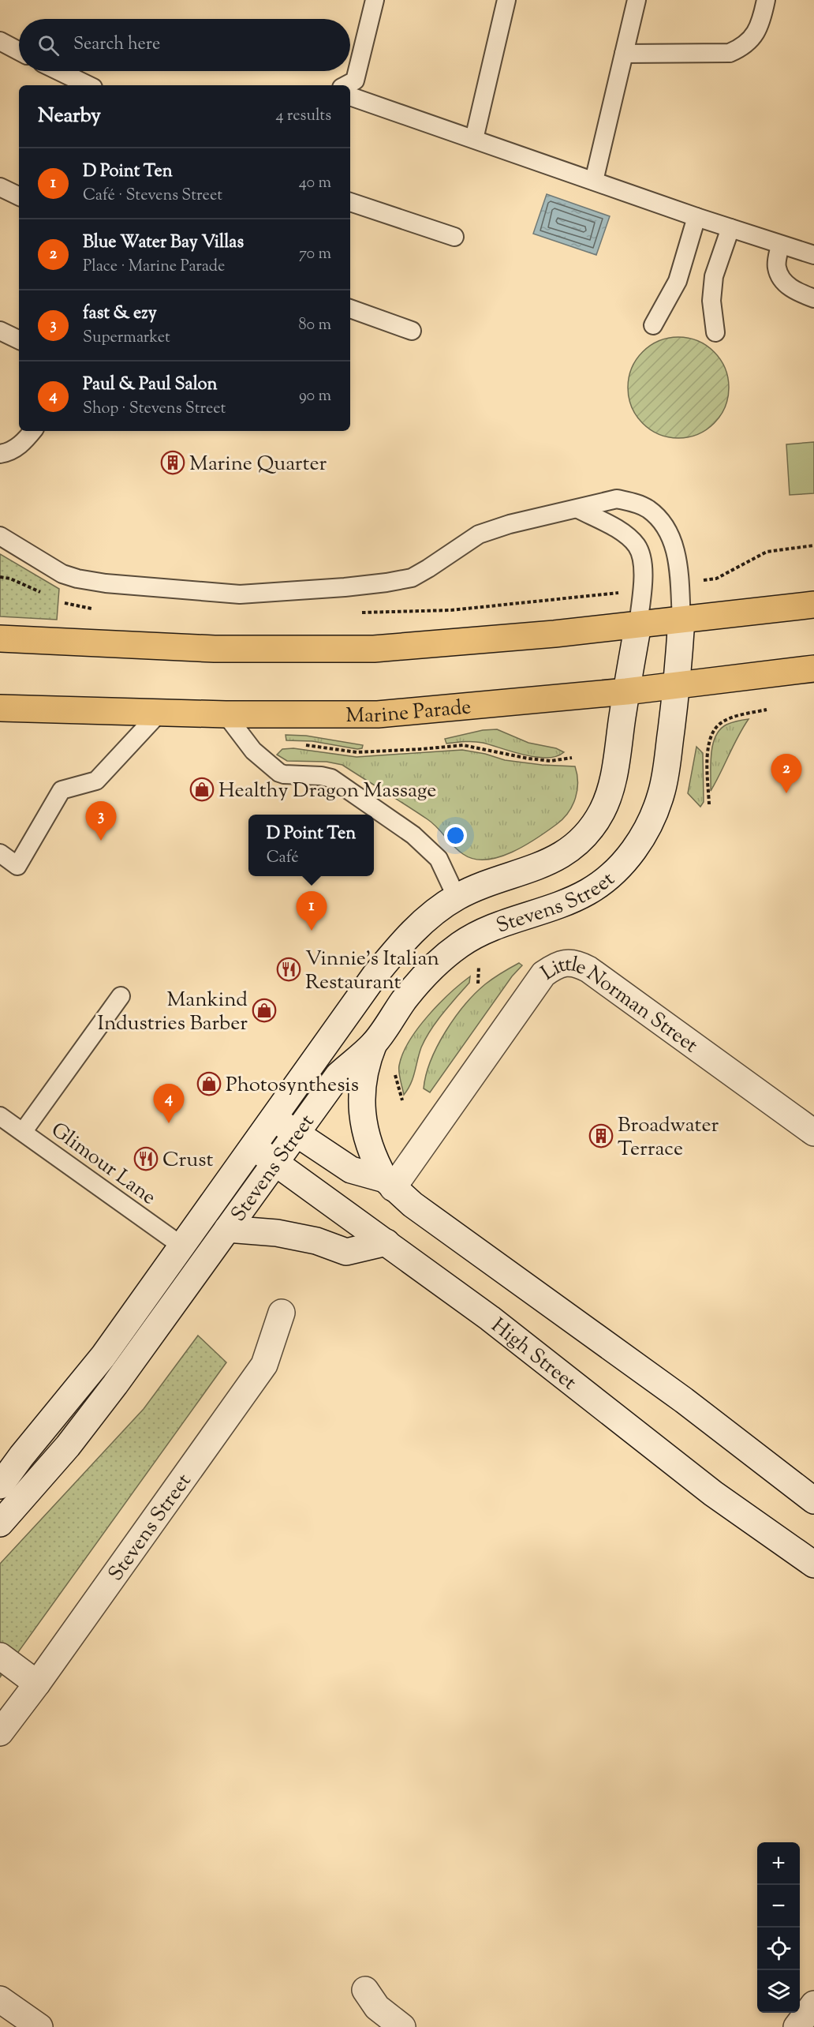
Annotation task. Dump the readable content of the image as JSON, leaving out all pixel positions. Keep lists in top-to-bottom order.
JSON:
{
  "streets": {
    "highway": ["Marine Parade"],
    "main road": ["Stevens Street", "Little Norman Street", "High Street"],
    "lane": ["Glimour Lane"]
  },
  "crossings": [
    ["Marine Parade", "Stevens Street"],
    ["Stevens Street", "Glimour Lane"],
    ["Stevens Street", "High Street"]
  ],
  "places": {
    "building": ["Marine Quarter", "Broadwater Terrace"],
    "shop": ["Healthy Dragon Massage", "Mankind Industries Barber", "Photosynthesis"],
    "restaurant": ["Vinnie's Italian Restaurant", "Crust"]
  },
  "page": {
    "search": "Search here",
    "heading": ["Nearby", "4 results"],
    "list": [
      {
        "mark": "1",
        "name": "D Point Ten",
        "note": "Café · Stevens Street",
        "value": "40 m"
      },
      {
        "mark": "2",
        "name": "Blue Water Bay Villas",
        "note": "Place · Marine Parade",
        "value": "70 m"
      },
      {
        "mark": "3",
        "name": "fast & ezy",
        "note": "Supermarket",
        "value": "80 m"
      },
      {
        "mark": "4",
        "name": "Paul & Paul Salon",
        "note": "Shop · Stevens Street",
        "value": "90 m"
      }
    ],
    "pins": [
      "2",
      "3",
      "1",
      "4"
    ],
    "popup": ["D Point Ten", "Café"],
    "map_buttons": ["+", "−"]
  }
}
